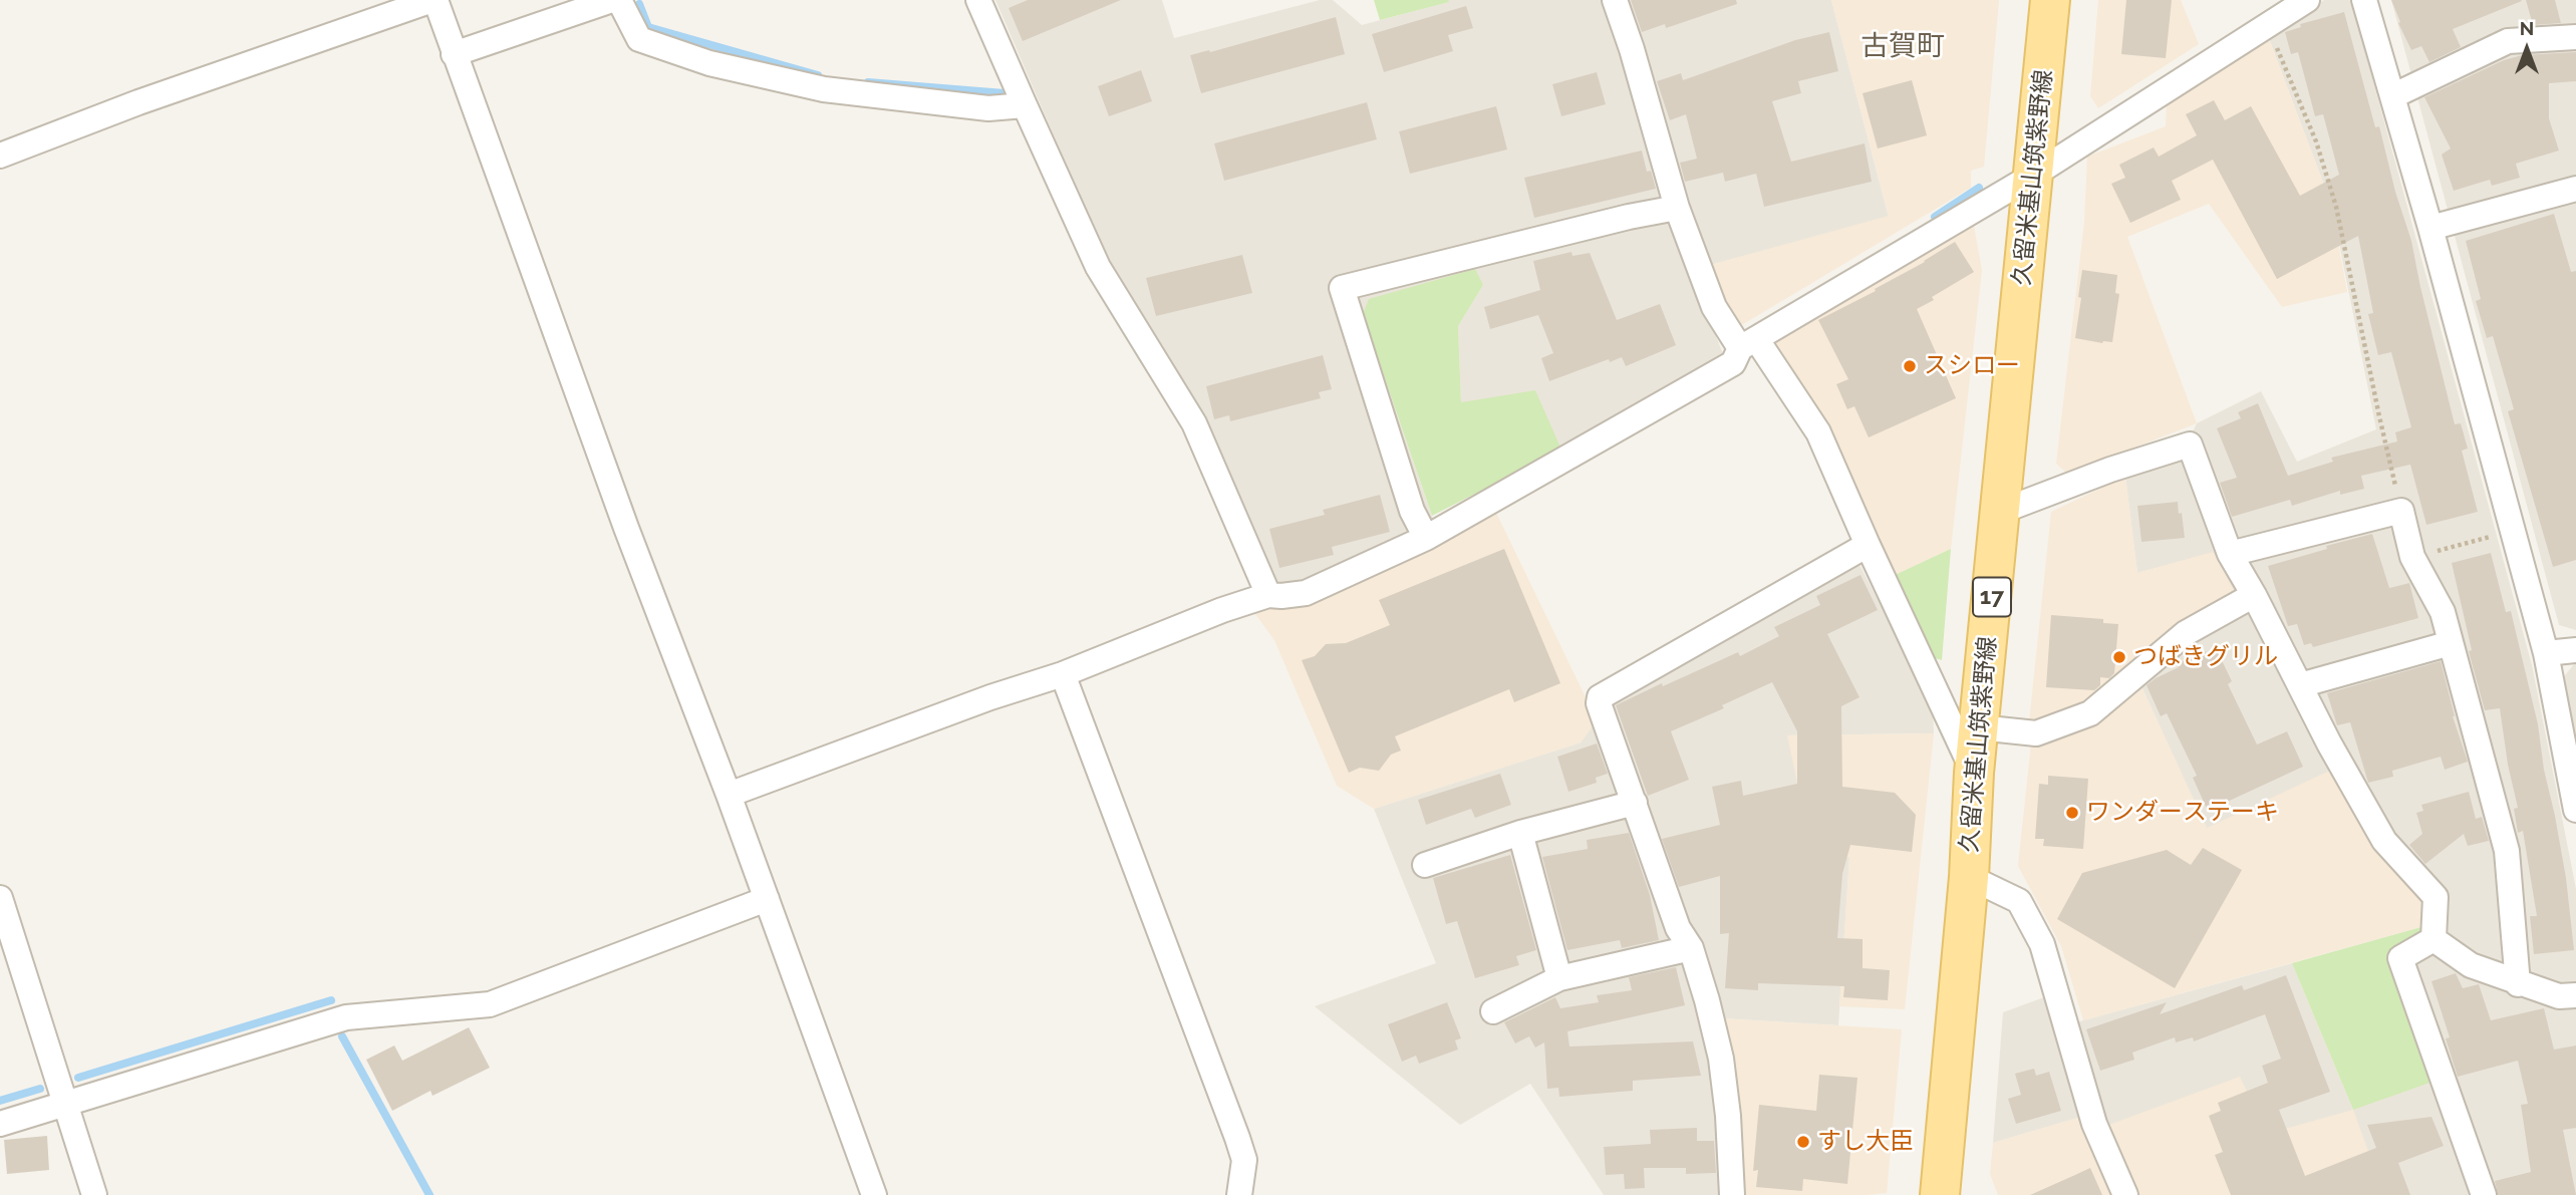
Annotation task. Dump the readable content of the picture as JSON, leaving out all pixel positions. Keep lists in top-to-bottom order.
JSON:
{
  "streets": {
    "main road": ["久留米基山筑紫野線", "17"]
  },
  "districts": ["古賀町"],
  "places": [
    "スシロー",
    "つばきグリル",
    "ワンダーステーキ",
    "すし大臣"
  ],
  "north": "top"
}
